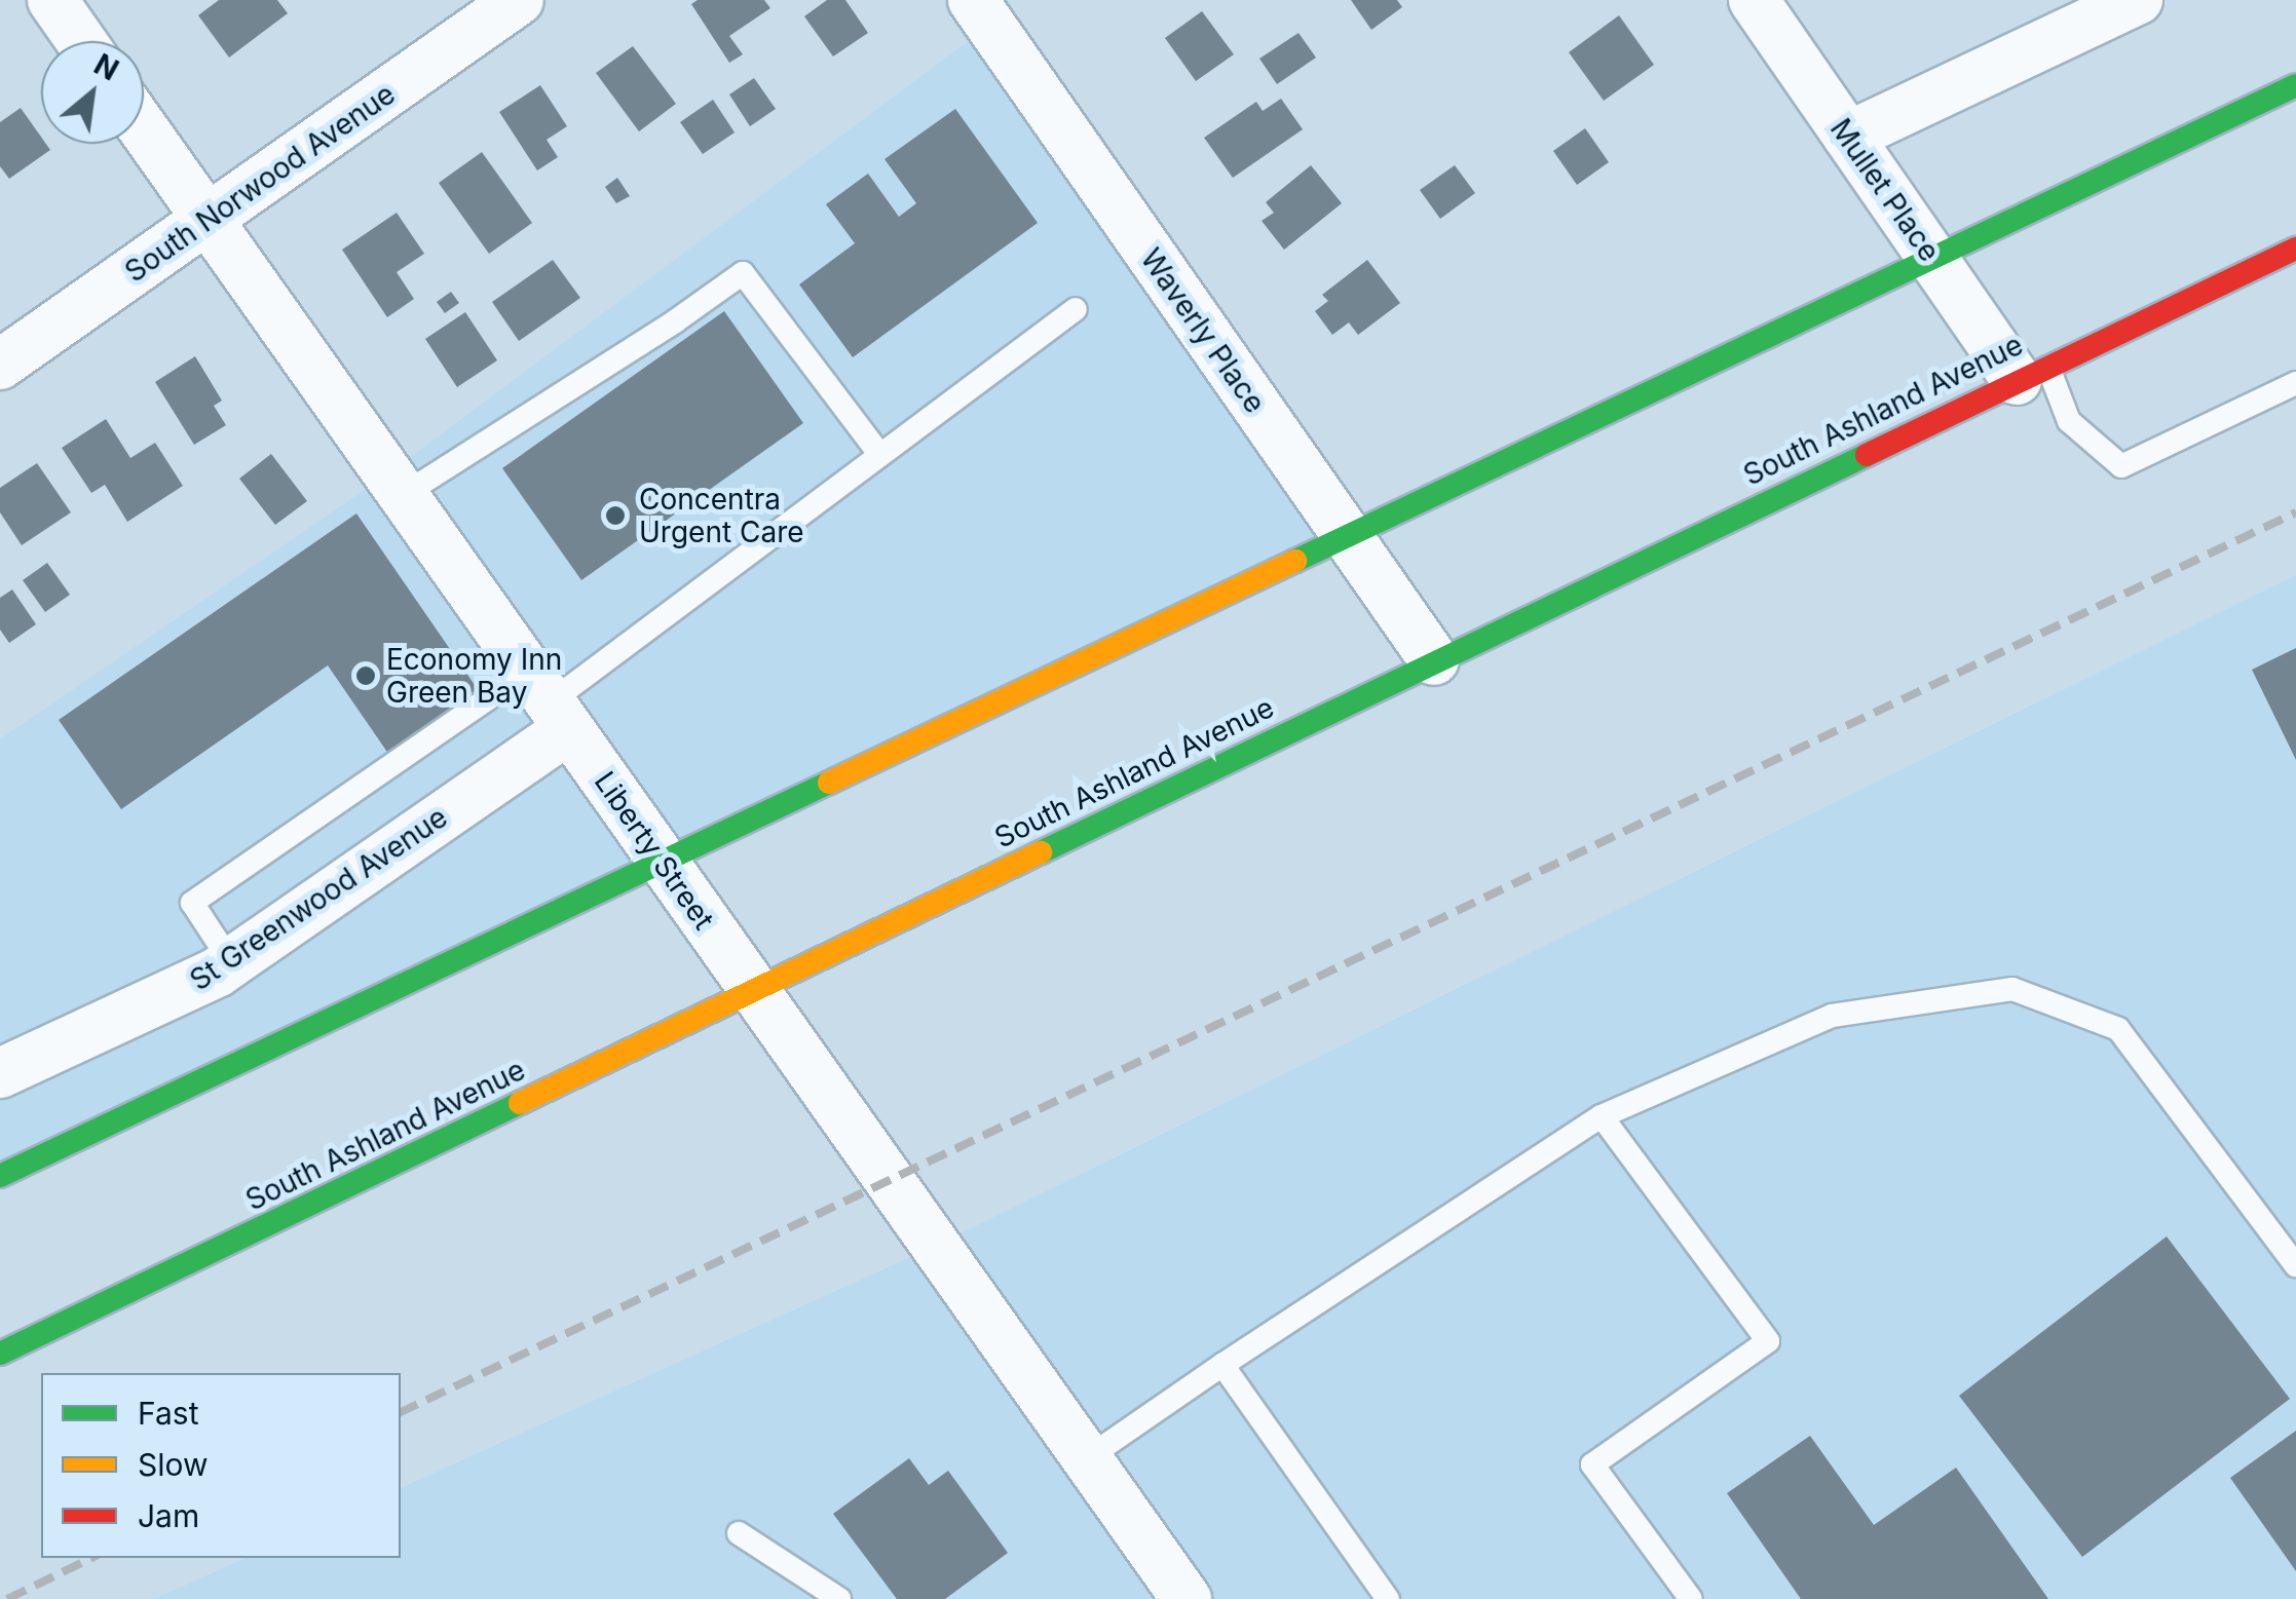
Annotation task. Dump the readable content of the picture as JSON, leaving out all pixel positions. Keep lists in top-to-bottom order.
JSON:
{
  "streets": {
    "main road": ["South Ashland Avenue"],
    "street": [
      "South Norwood Avenue",
      "Mullet Place",
      "Waverly Place",
      "Liberty Street",
      "St Greenwood Avenue"
    ]
  },
  "crossings": [
    ["South Norwood Avenue", "Liberty Street"],
    ["Mullet Place", "South Ashland Avenue"],
    ["Waverly Place", "South Ashland Avenue"],
    ["South Ashland Avenue", "Liberty Street"],
    ["Liberty Street", "St Greenwood Avenue"]
  ],
  "places": ["Concentra Urgent Care", "Economy Inn Green Bay"],
  "legend": ["Fast", "Slow", "Jam"],
  "north": "top right"
}
